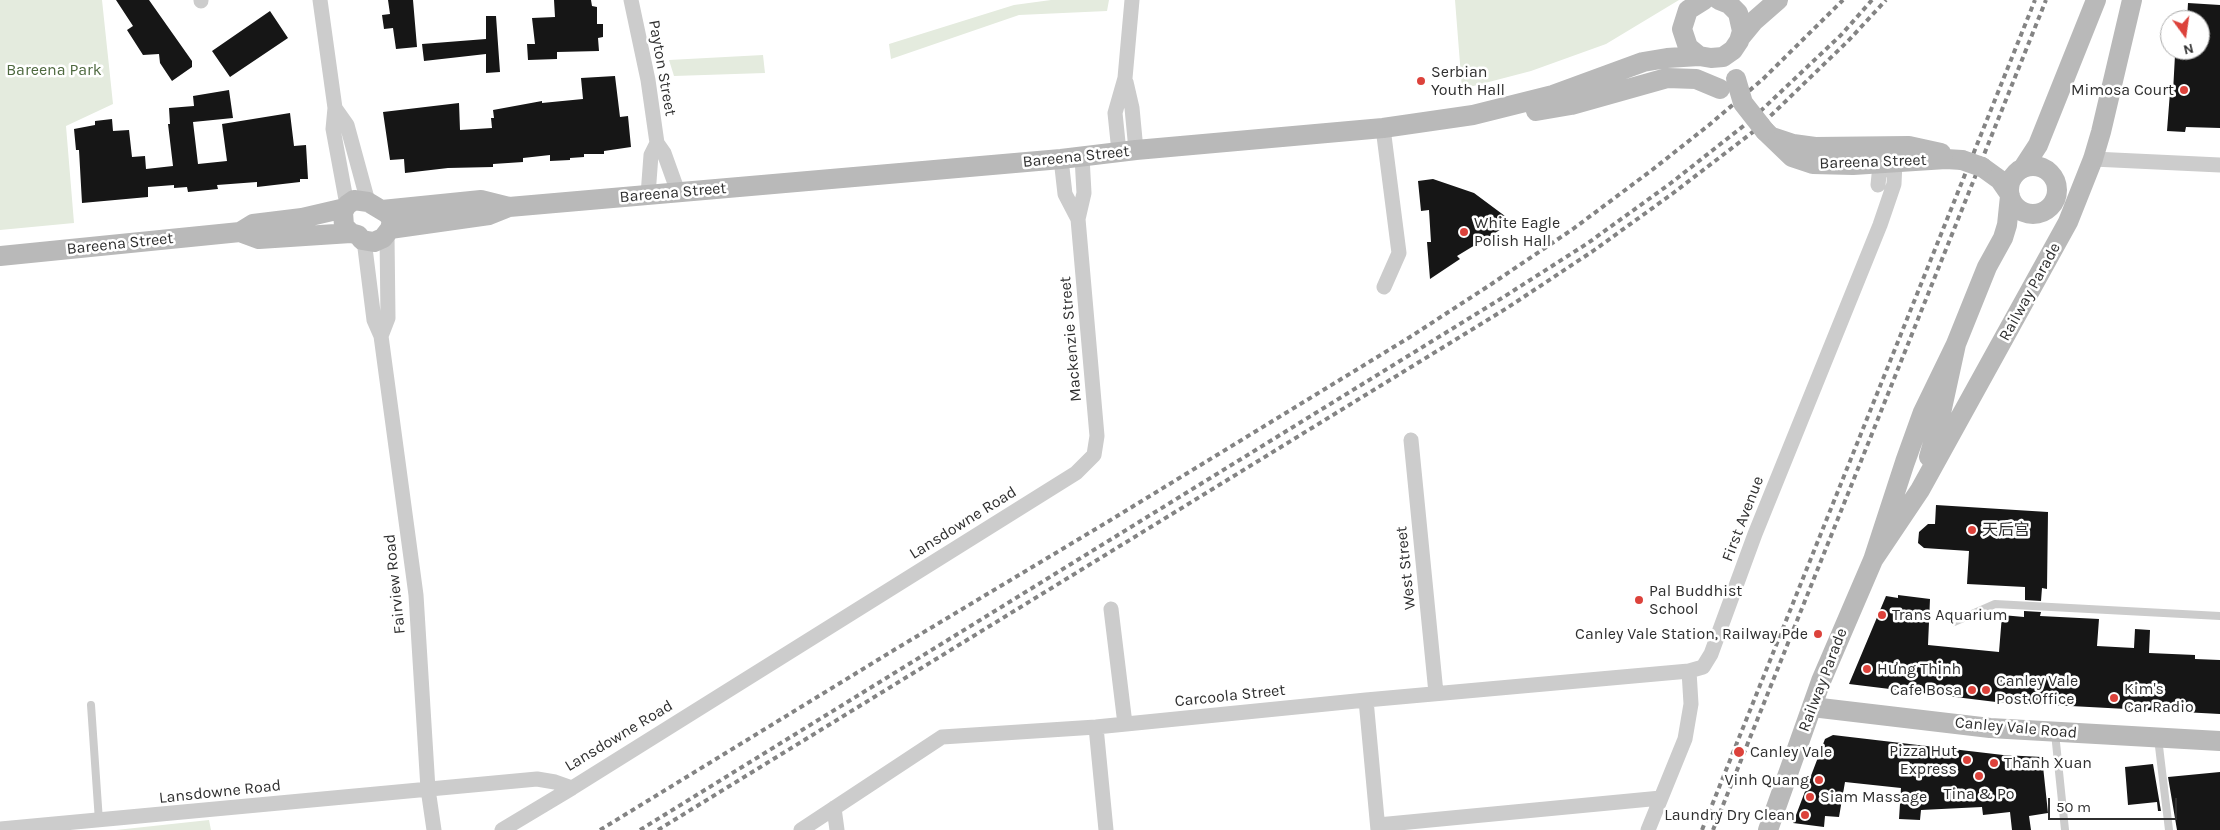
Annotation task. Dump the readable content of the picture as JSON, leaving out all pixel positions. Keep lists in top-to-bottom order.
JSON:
{
  "streets": {
    "main road": ["Bareena Street", "Railway Parade", "Canley Vale Road"],
    "street": [
      "Payton Street",
      "Mackenzie Street",
      "First Avenue",
      "Lansdowne Road",
      "West Street",
      "Fairview Road",
      "Carcoola Street"
    ]
  },
  "crossings": [
    ["Payton Street", "Bareena Street"],
    ["Bareena Street", "Mackenzie Street"],
    ["Bareena Street", "First Avenue"],
    ["Bareena Street", "Fairview Road"],
    ["Railway Parade", "Canley Vale Road"],
    ["Mackenzie Street", "Lansdowne Road"],
    ["First Avenue", "Carcoola Street"],
    ["Lansdowne Road", "Fairview Road"],
    ["West Street", "Carcoola Street"]
  ],
  "parks": ["Bareena Park"],
  "places": [
    "Serbian Youth Hall",
    "Mimosa Court",
    "White Eagle Polish Hall",
    "天后宫",
    "Pal Buddhist School",
    "Trans Aquarium",
    "Canley Vale Station, Railway Pde",
    "Hưng Thịnh",
    "Cafe Bosa",
    "Canley Vale Post Office",
    "Kim's Car Radio",
    "Canley Vale",
    "Pizza Hut Express",
    "Thanh Xuan",
    "Tina & Po",
    "Vinh Quang",
    "Siam Massage",
    "Laundry Dry Clean"
  ],
  "scale_bar": "50 m",
  "north": "bottom"
}
